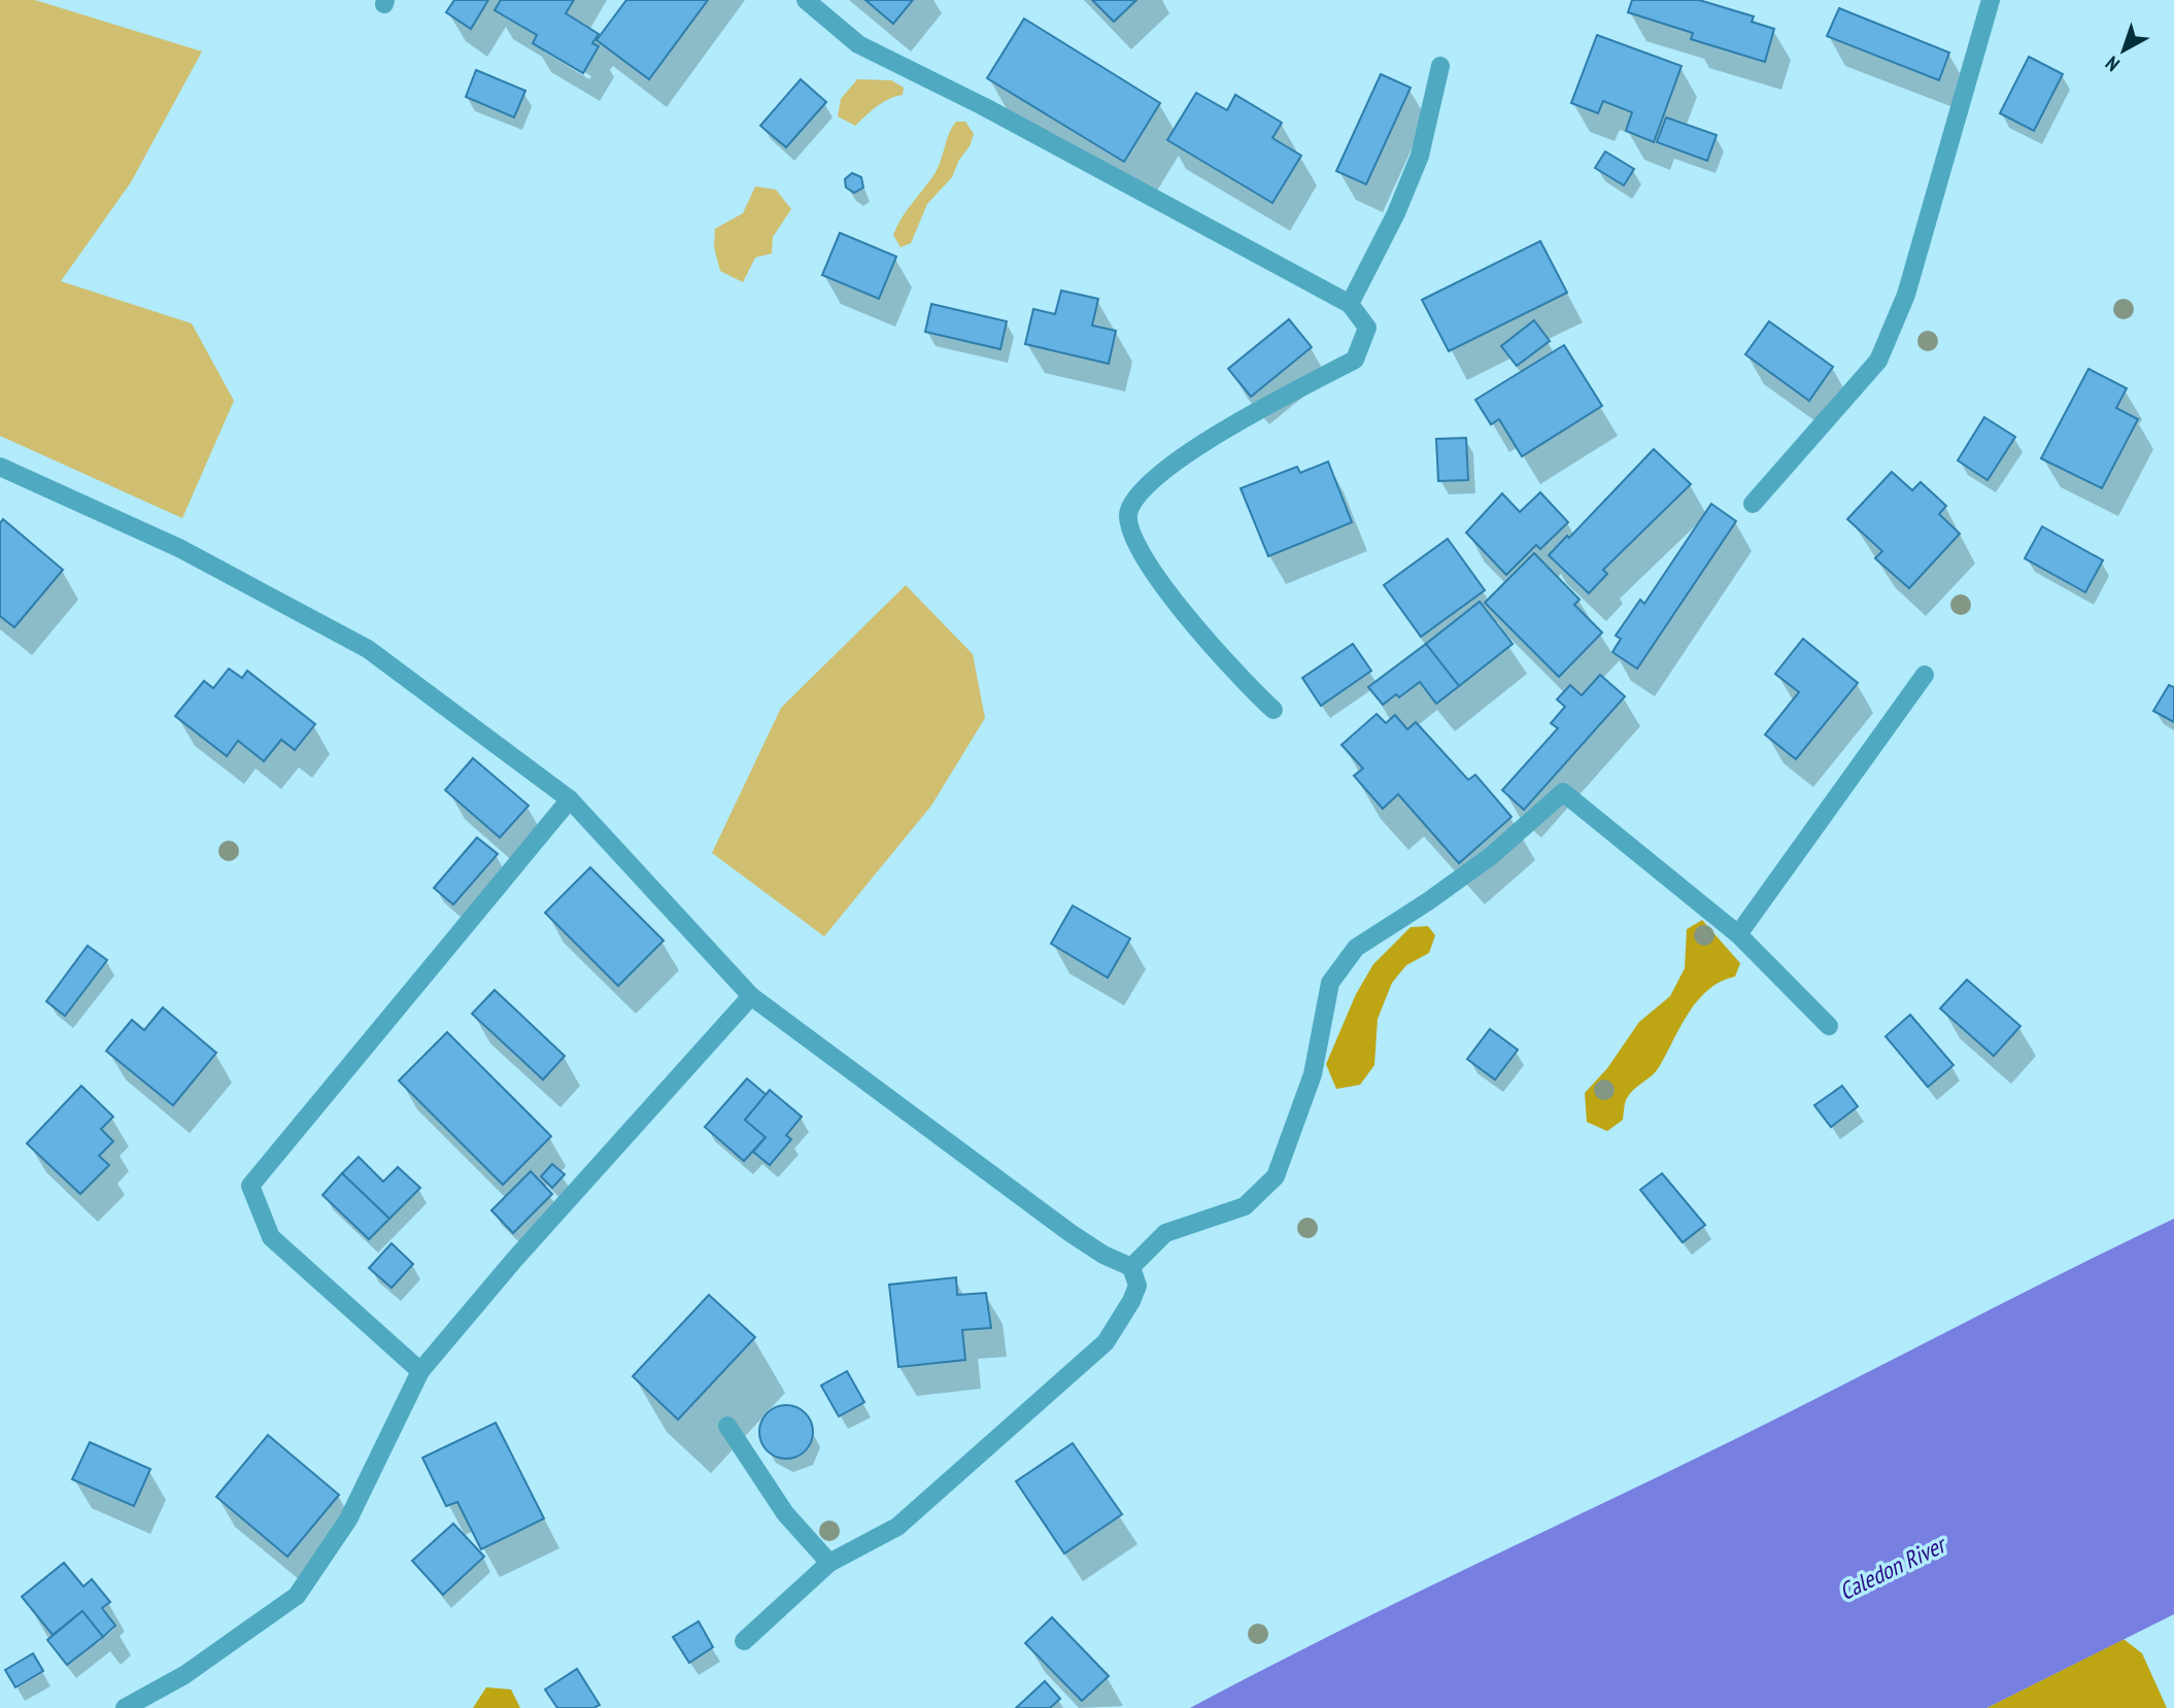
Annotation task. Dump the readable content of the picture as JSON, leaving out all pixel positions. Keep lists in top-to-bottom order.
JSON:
{
  "water": ["Caledon River"],
  "north": "bottom left"
}
